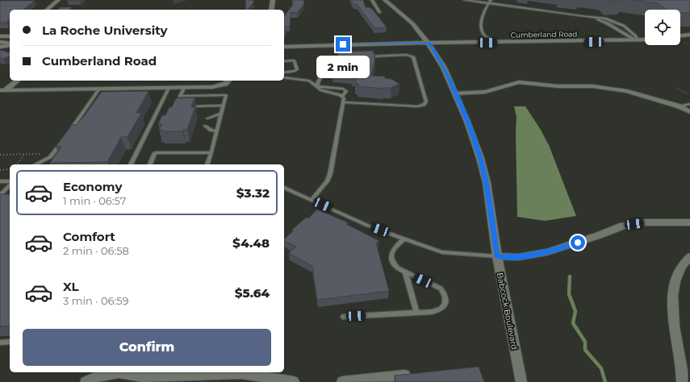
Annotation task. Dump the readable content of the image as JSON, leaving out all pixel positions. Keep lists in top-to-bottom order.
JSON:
{
  "streets": {
    "street": ["Cumberland Road", "Babcock Boulevard"]
  },
  "crossings": [
    ["Cumberland Road", "Babcock Boulevard"]
  ],
  "page": {
    "banner": ["La Roche University", "Cumberland Road"],
    "bubble": "2 min",
    "list": [
      {
        "name": "Economy",
        "note": "1 min · 06:57",
        "value": "$3.32"
      },
      {
        "name": "Comfort",
        "note": "2 min · 06:58",
        "value": "$4.48"
      },
      {
        "name": "XL",
        "note": "3 min · 06:59",
        "value": "$5.64"
      }
    ],
    "buttons": "Confirm"
  }
}
